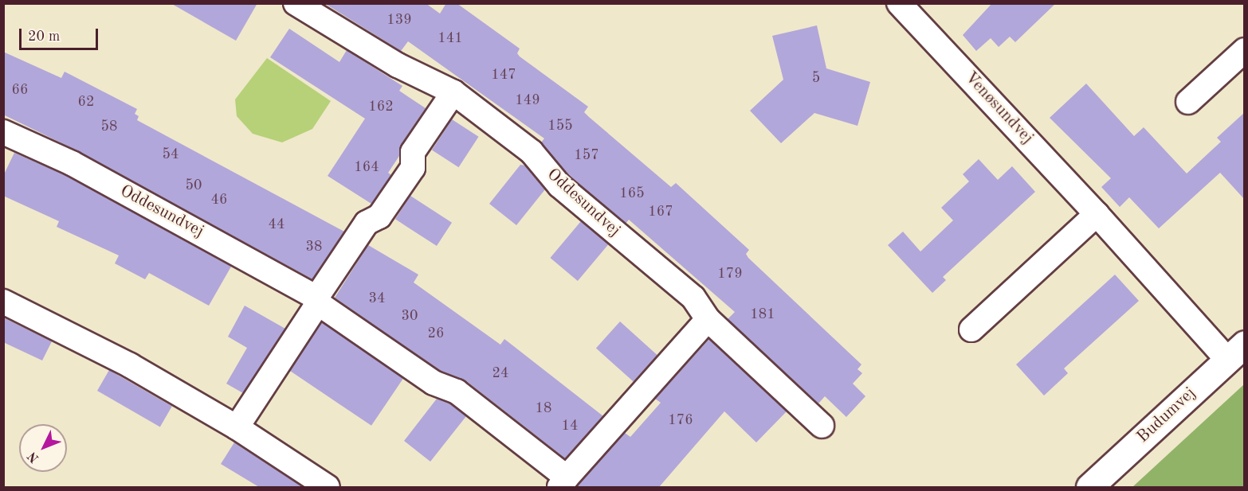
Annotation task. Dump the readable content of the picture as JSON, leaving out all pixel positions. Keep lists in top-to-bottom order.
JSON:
{
  "streets": {
    "street": ["Venøsundvej", "Oddesundvej", "Budumvej"]
  },
  "crossings": [
    ["Venøsundvej", "Budumvej"]
  ],
  "house_numbers": [
    "139",
    "141",
    "147",
    "5",
    "66",
    "149",
    "62",
    "162",
    "155",
    "58",
    "54",
    "157",
    "164",
    "50",
    "165",
    "46",
    "167",
    "44",
    "38",
    "179",
    "34",
    "181",
    "30",
    "26",
    "24",
    "18",
    "176",
    "14"
  ],
  "scale_bar": "20 m",
  "north": "bottom left"
}
